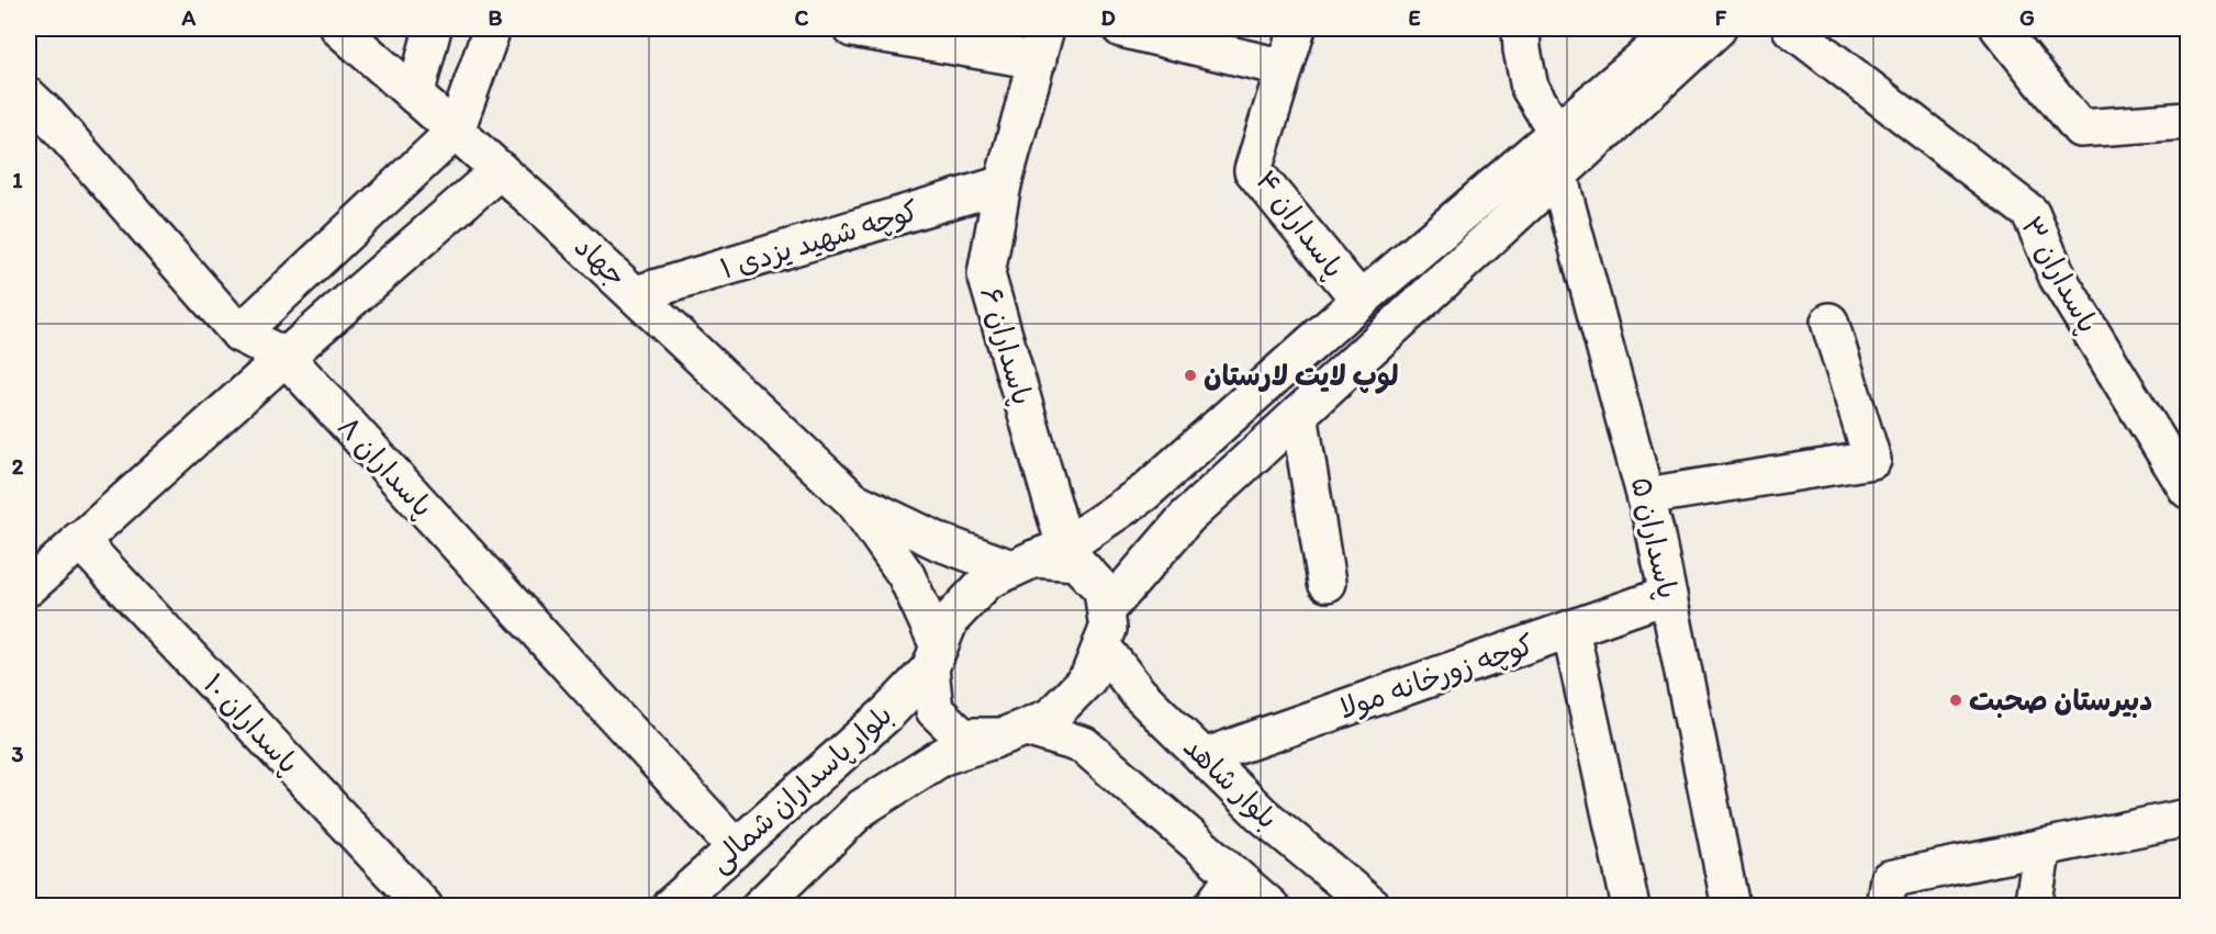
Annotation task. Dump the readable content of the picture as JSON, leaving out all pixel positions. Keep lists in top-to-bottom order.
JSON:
{
  "streets": {
    "street": [
      "پاسداران ۴",
      "کوچه شهید یزدی ۱",
      "جهاد",
      "پاسداران ۳",
      "پاسداران ۶",
      "پاسداران ۸",
      "پاسداران ۵",
      "کوچه زورخانه مولا",
      "پاسداران ۱۰",
      "بلوار شاهد",
      "بلوار پاسداران شمالی"
    ]
  },
  "crossings": [
    ["کوچه شهید یزدی ۱", "جهاد"],
    ["کوچه شهید یزدی ۱", "پاسداران ۶"],
    ["جهاد", "پاسداران ۶"],
    ["جهاد", "بلوار شاهد"],
    ["جهاد", "بلوار پاسداران شمالی"],
    ["پاسداران ۶", "بلوار شاهد"],
    ["پاسداران ۶", "بلوار پاسداران شمالی"],
    ["پاسداران ۸", "بلوار پاسداران شمالی"],
    ["پاسداران ۵", "کوچه زورخانه مولا"],
    ["کوچه زورخانه مولا", "بلوار شاهد"],
    ["بلوار شاهد", "بلوار پاسداران شمالی"]
  ],
  "places": ["لوپ لایت لارستان", "دبیرستان صحبت"],
  "grid": {
    "columns": [
      "A",
      "B",
      "C",
      "D",
      "E",
      "F",
      "G"
    ],
    "rows": ["1", "2", "3"]
  }
}
